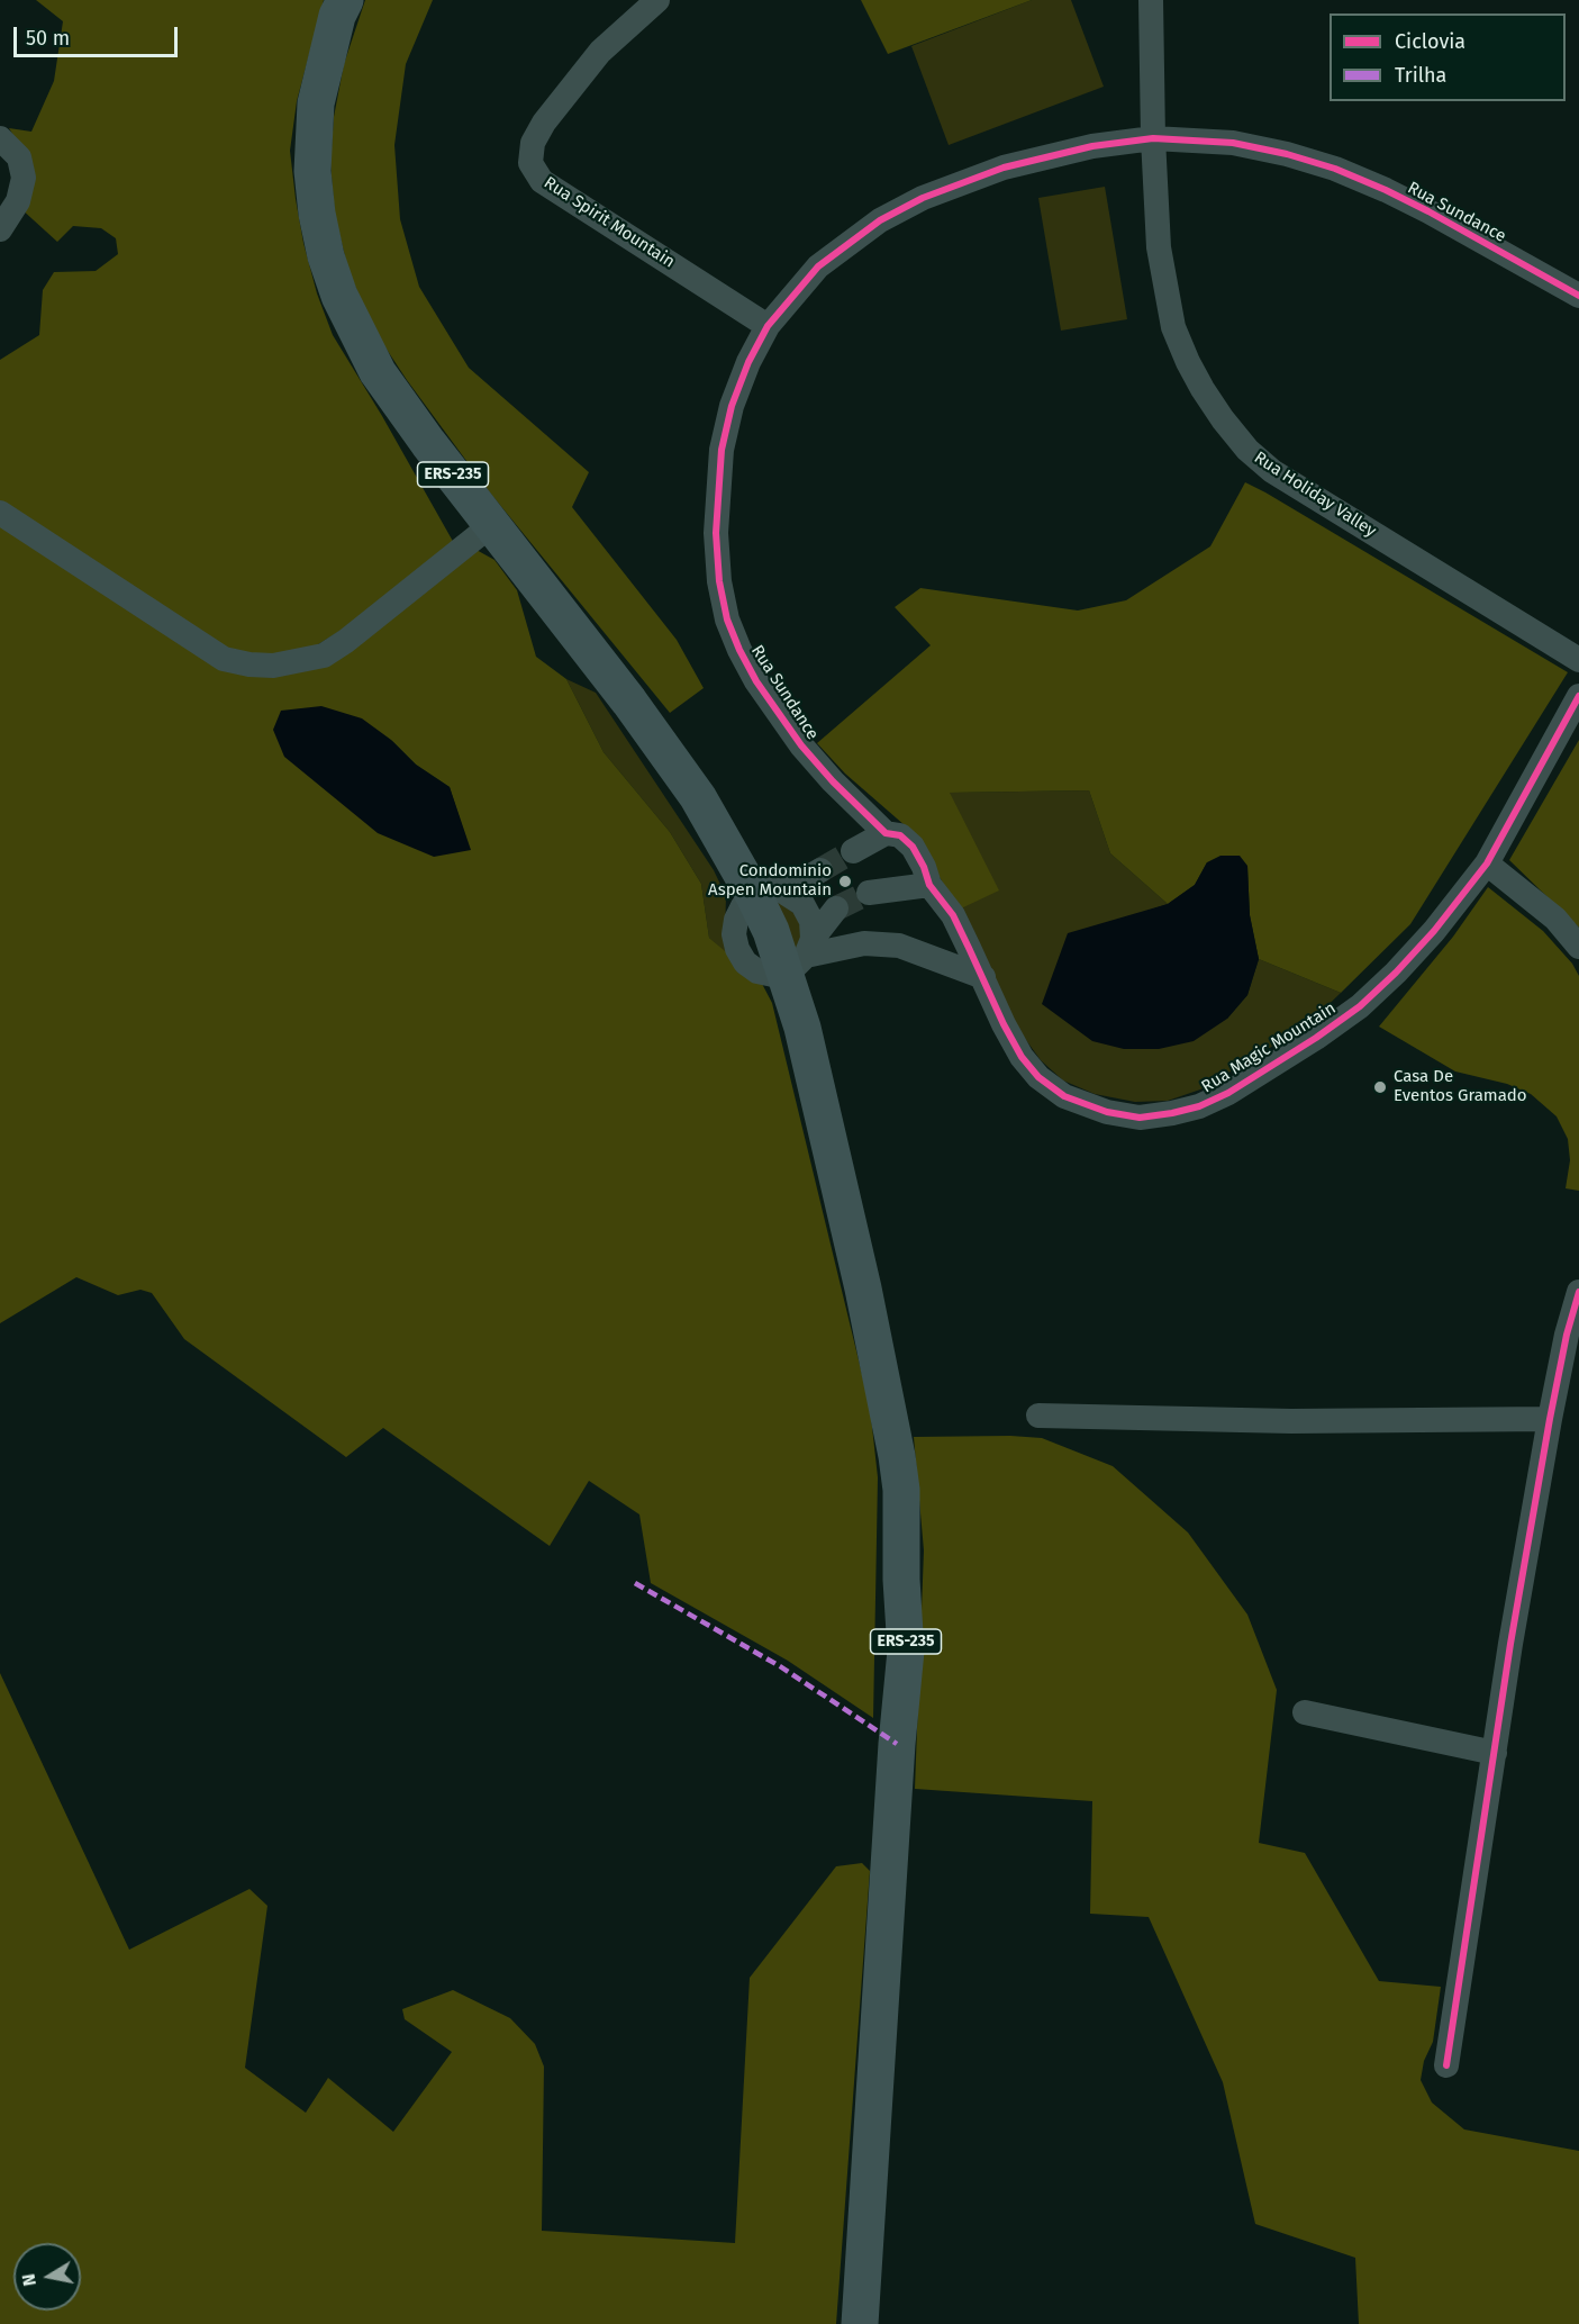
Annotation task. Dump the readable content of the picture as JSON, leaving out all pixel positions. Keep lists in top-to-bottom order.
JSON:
{
  "streets": {
    "main road": ["ERS-235"],
    "street": [
      "Rua Sundance",
      "Rua Spirit Mountain",
      "Rua Holiday Valley",
      "Rua Magic Mountain"
    ]
  },
  "crossings": [
    ["Rua Sundance", "Rua Spirit Mountain"],
    ["Rua Sundance", "Rua Holiday Valley"],
    ["Rua Sundance", "Rua Magic Mountain"]
  ],
  "places": ["Condominio Aspen Mountain", "Casa De Eventos Gramado"],
  "legend": ["Ciclovia", "Trilha"],
  "scale_bar": "50 m",
  "north": "left"
}
